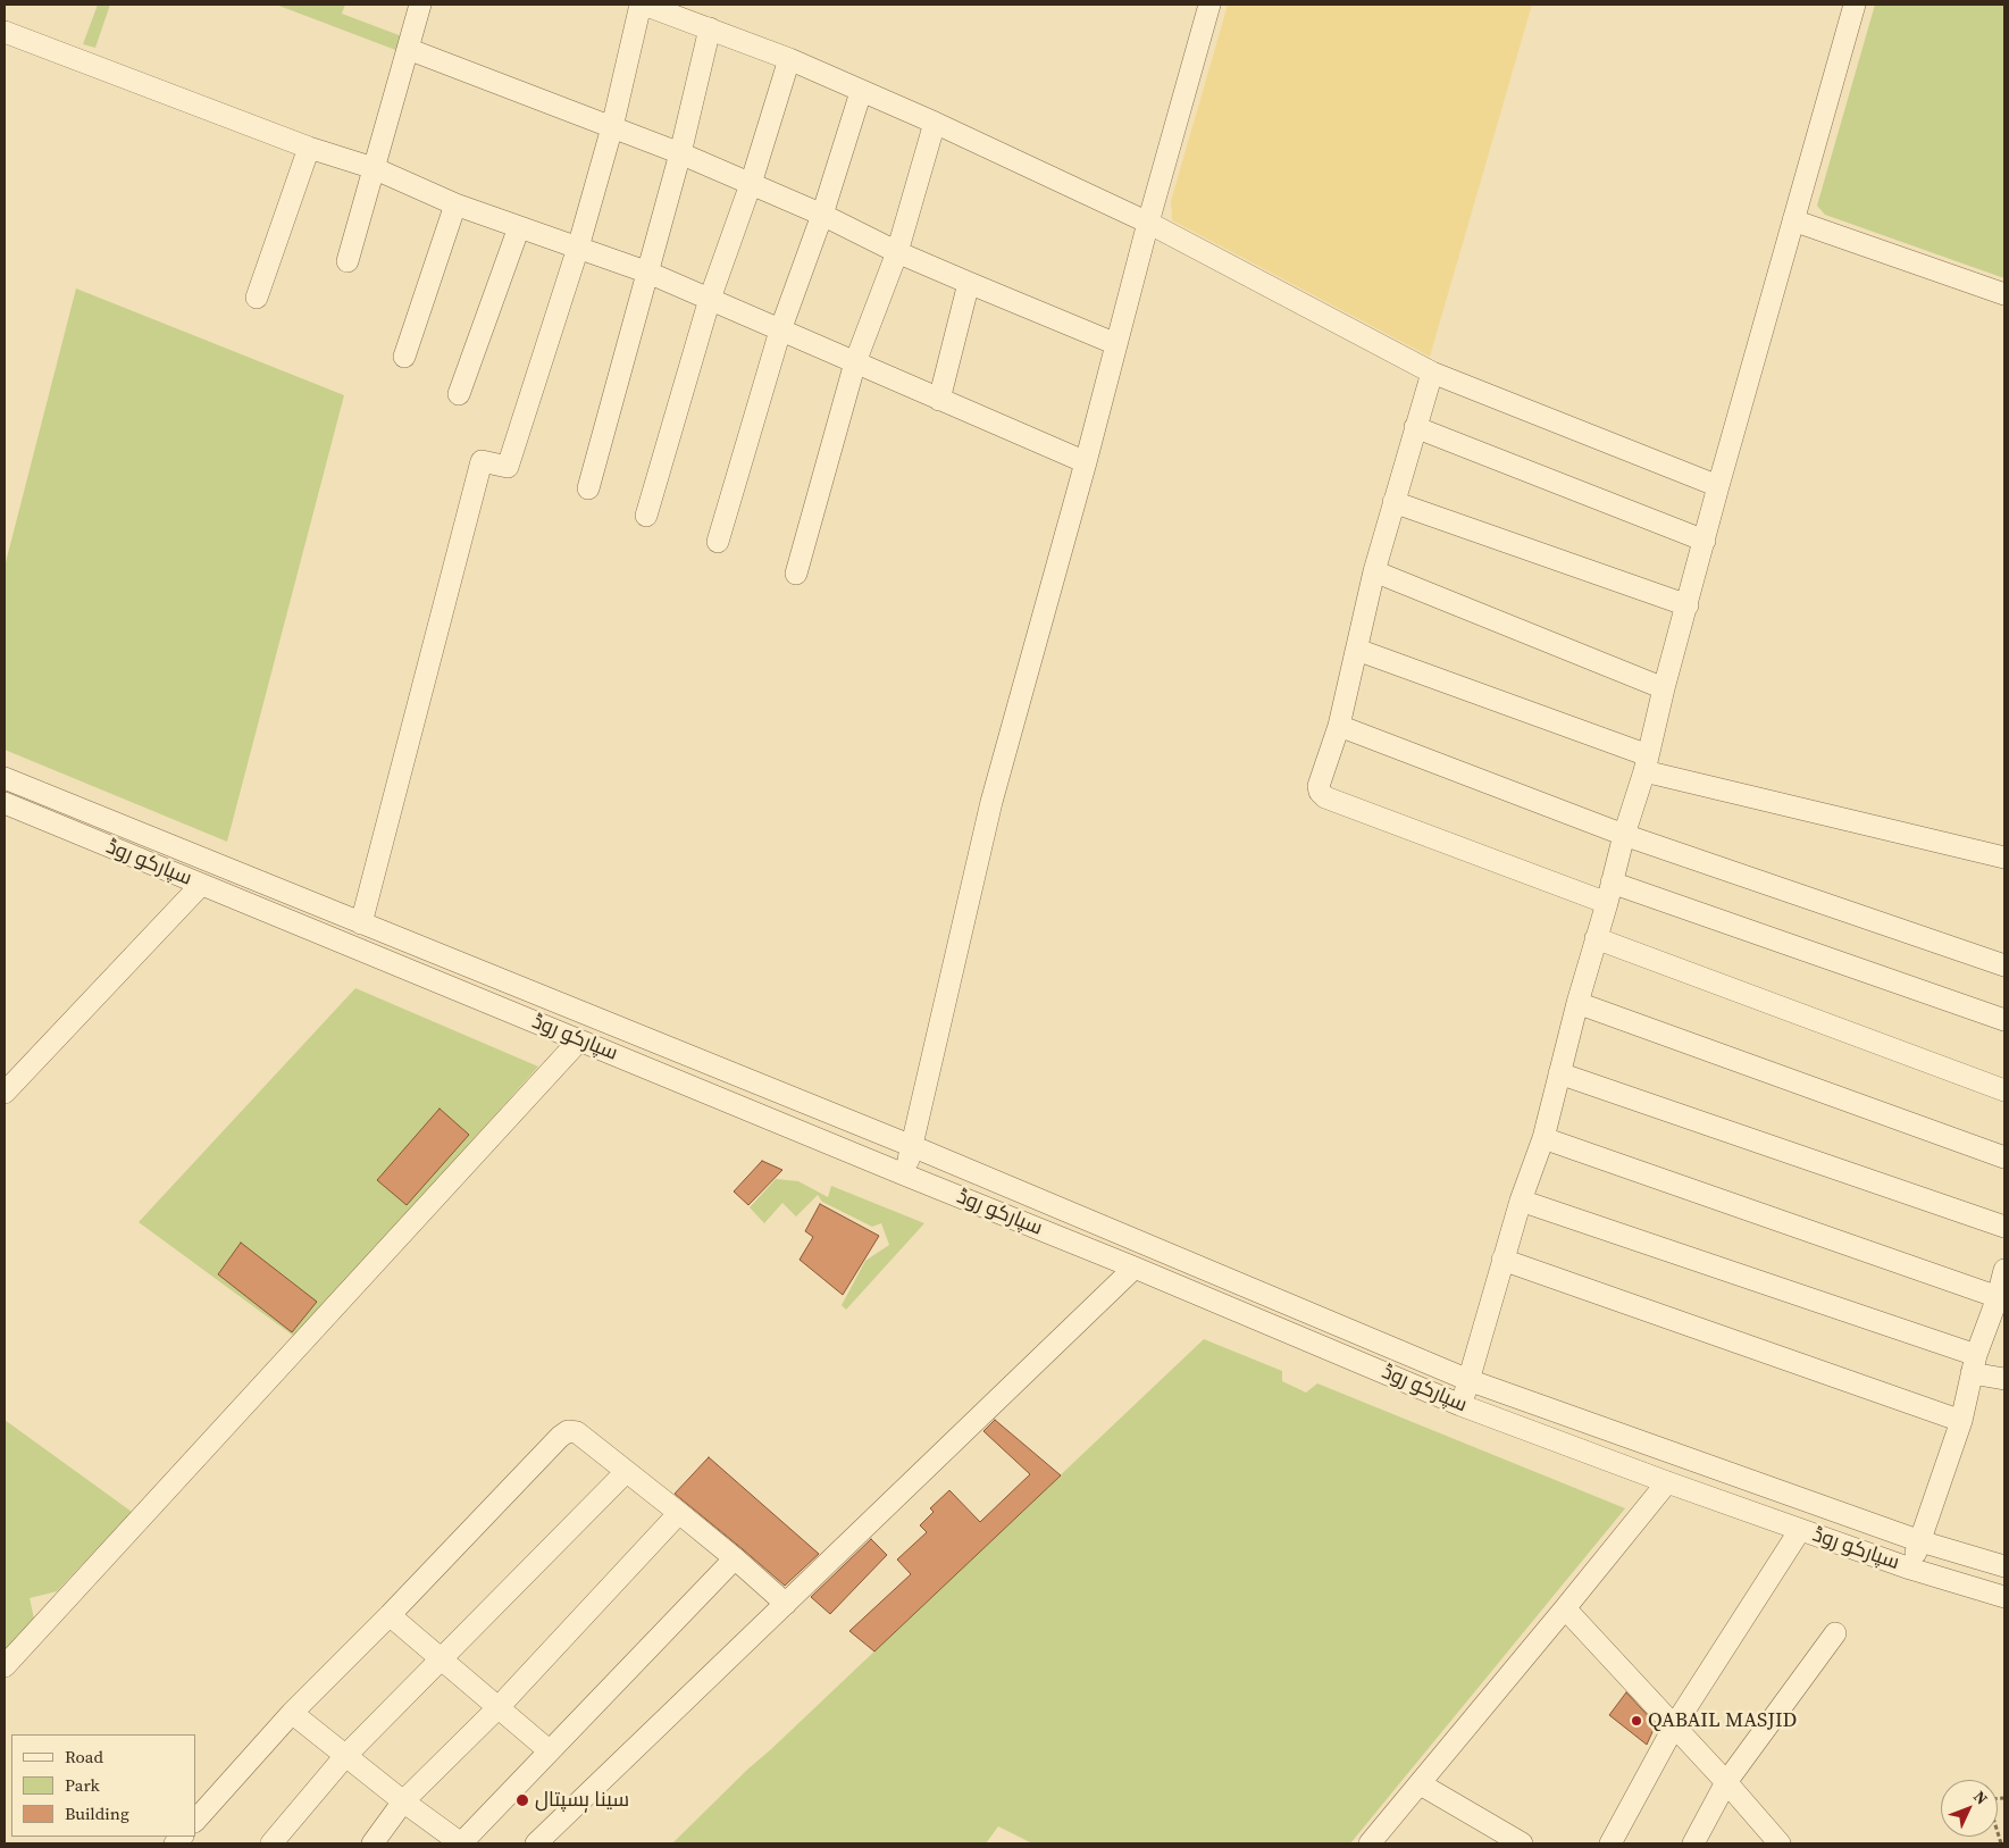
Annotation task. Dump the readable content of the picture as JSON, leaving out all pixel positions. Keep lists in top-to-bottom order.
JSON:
{
  "streets": {
    "street": ["سپارکو روڈ"]
  },
  "places": ["QABAIL MASJID", "سینا ہسپتال"],
  "legend": ["Road", "Park", "Building"],
  "north": "top right"
}
